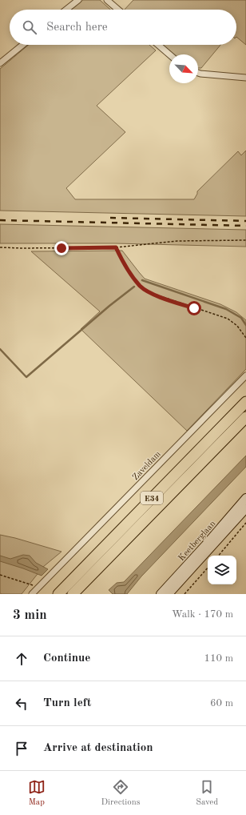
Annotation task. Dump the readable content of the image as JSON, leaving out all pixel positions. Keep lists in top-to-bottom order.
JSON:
{
  "streets": {
    "highway": ["E34"],
    "main road": ["Keetberglaan"],
    "street": ["Zaveldam"]
  },
  "north": "bottom right",
  "page": {
    "search": "Search here",
    "heading": ["3 min", "Walk · 170 m"],
    "list": [
      ["Continue", "110 m"],
      ["Turn left", "60 m"],
      "Arrive at destination"
    ],
    "nav": ["Map", "Directions", "Saved"]
  }
}
